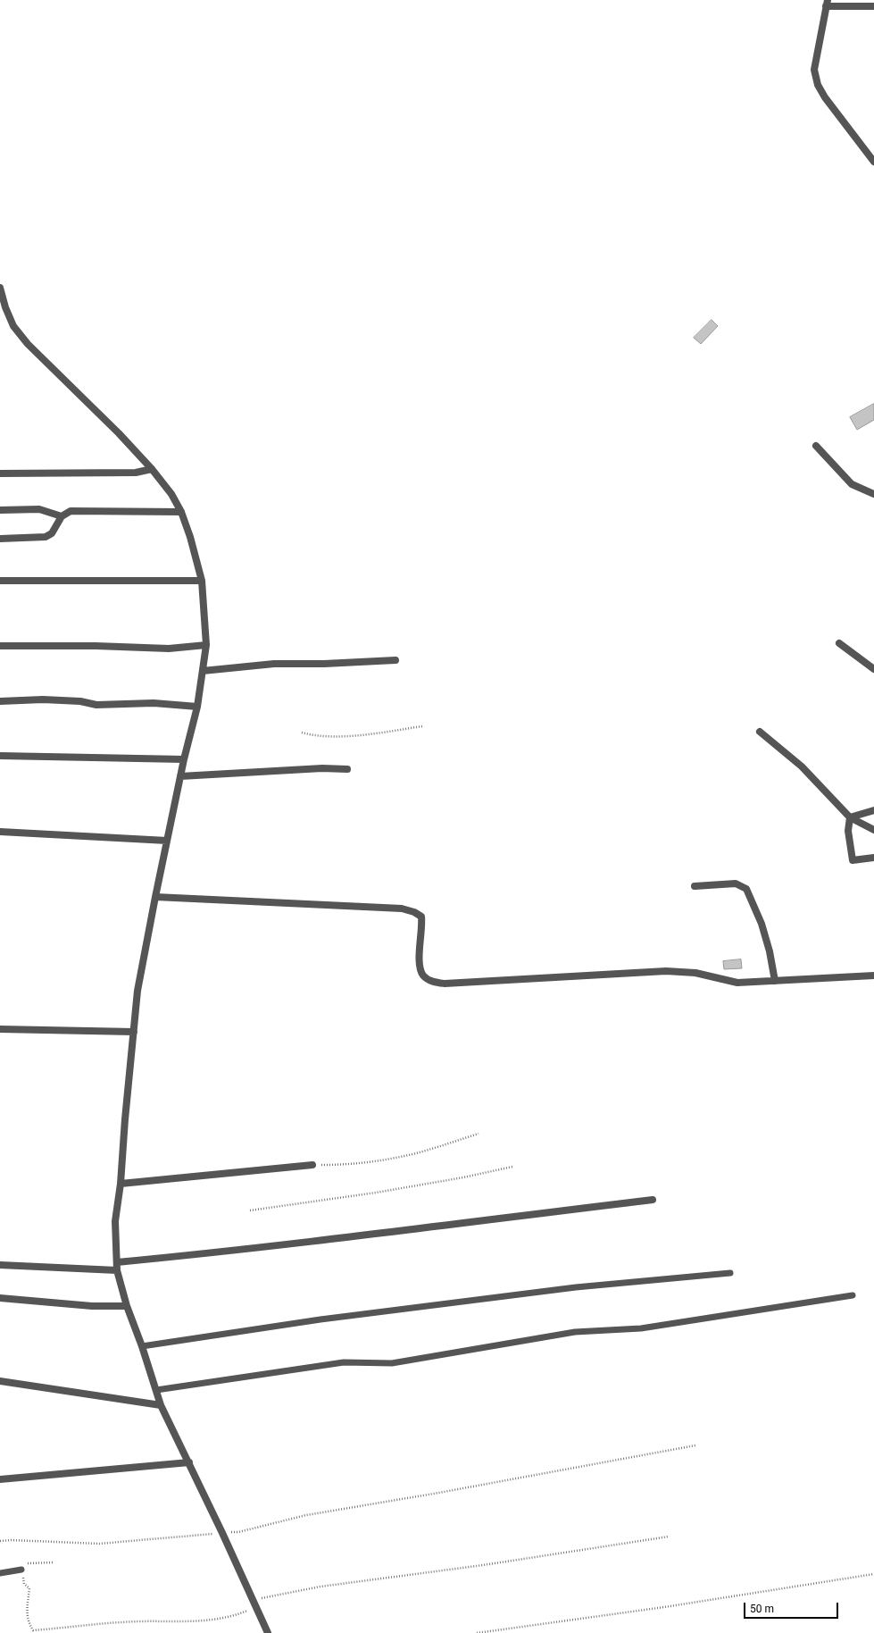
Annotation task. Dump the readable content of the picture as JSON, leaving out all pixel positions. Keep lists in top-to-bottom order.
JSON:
{
  "scale_bar": "50 m"
}
